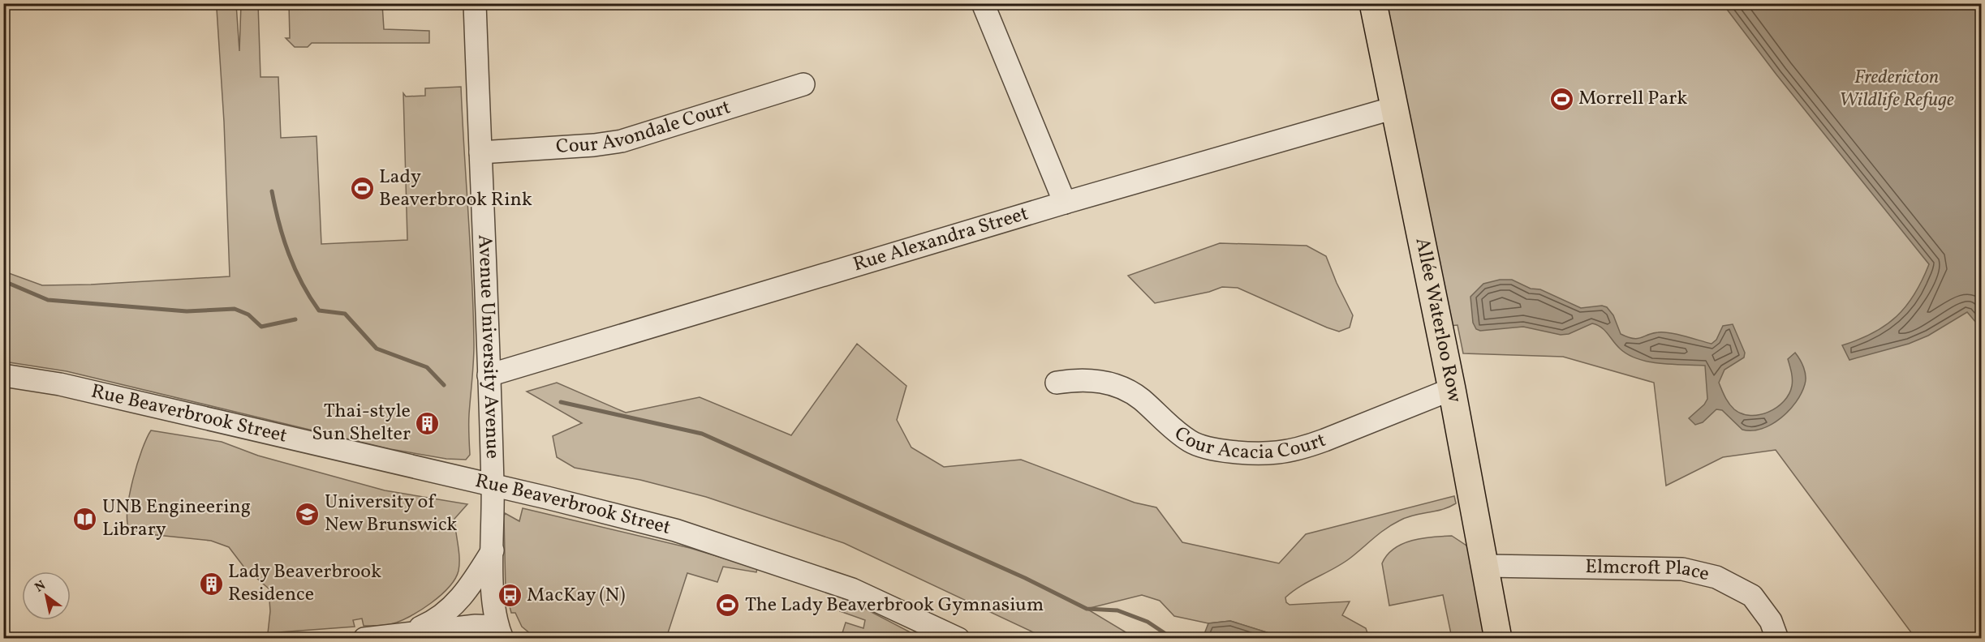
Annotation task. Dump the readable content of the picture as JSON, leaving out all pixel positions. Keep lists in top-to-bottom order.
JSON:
{
  "streets": {
    "main road": ["Allée Waterloo Row"],
    "street": [
      "Cour Avondale Court",
      "Rue Alexandra Street",
      "Avenue University Avenue",
      "Rue Beaverbrook Street",
      "Cour Acacia Court",
      "Elmcroft Place"
    ]
  },
  "crossings": [
    ["Cour Avondale Court", "Avenue University Avenue"],
    ["Rue Alexandra Street", "Allée Waterloo Row"],
    ["Rue Alexandra Street", "Avenue University Avenue"],
    ["Allée Waterloo Row", "Cour Acacia Court"],
    ["Allée Waterloo Row", "Elmcroft Place"],
    ["Avenue University Avenue", "Rue Beaverbrook Street"]
  ],
  "parks": ["Fredericton Wildlife Refuge"],
  "places": {
    "sports": ["Morrell Park", "Lady Beaverbrook Rink", "The Lady Beaverbrook Gymnasium"],
    "building": ["Thai-style Sun Shelter", "Lady Beaverbrook Residence"],
    "school or university": ["University of New Brunswick"],
    "library": ["UNB Engineering Library"],
    "bus stop": ["MacKay (N)"]
  },
  "north": "top left"
}
